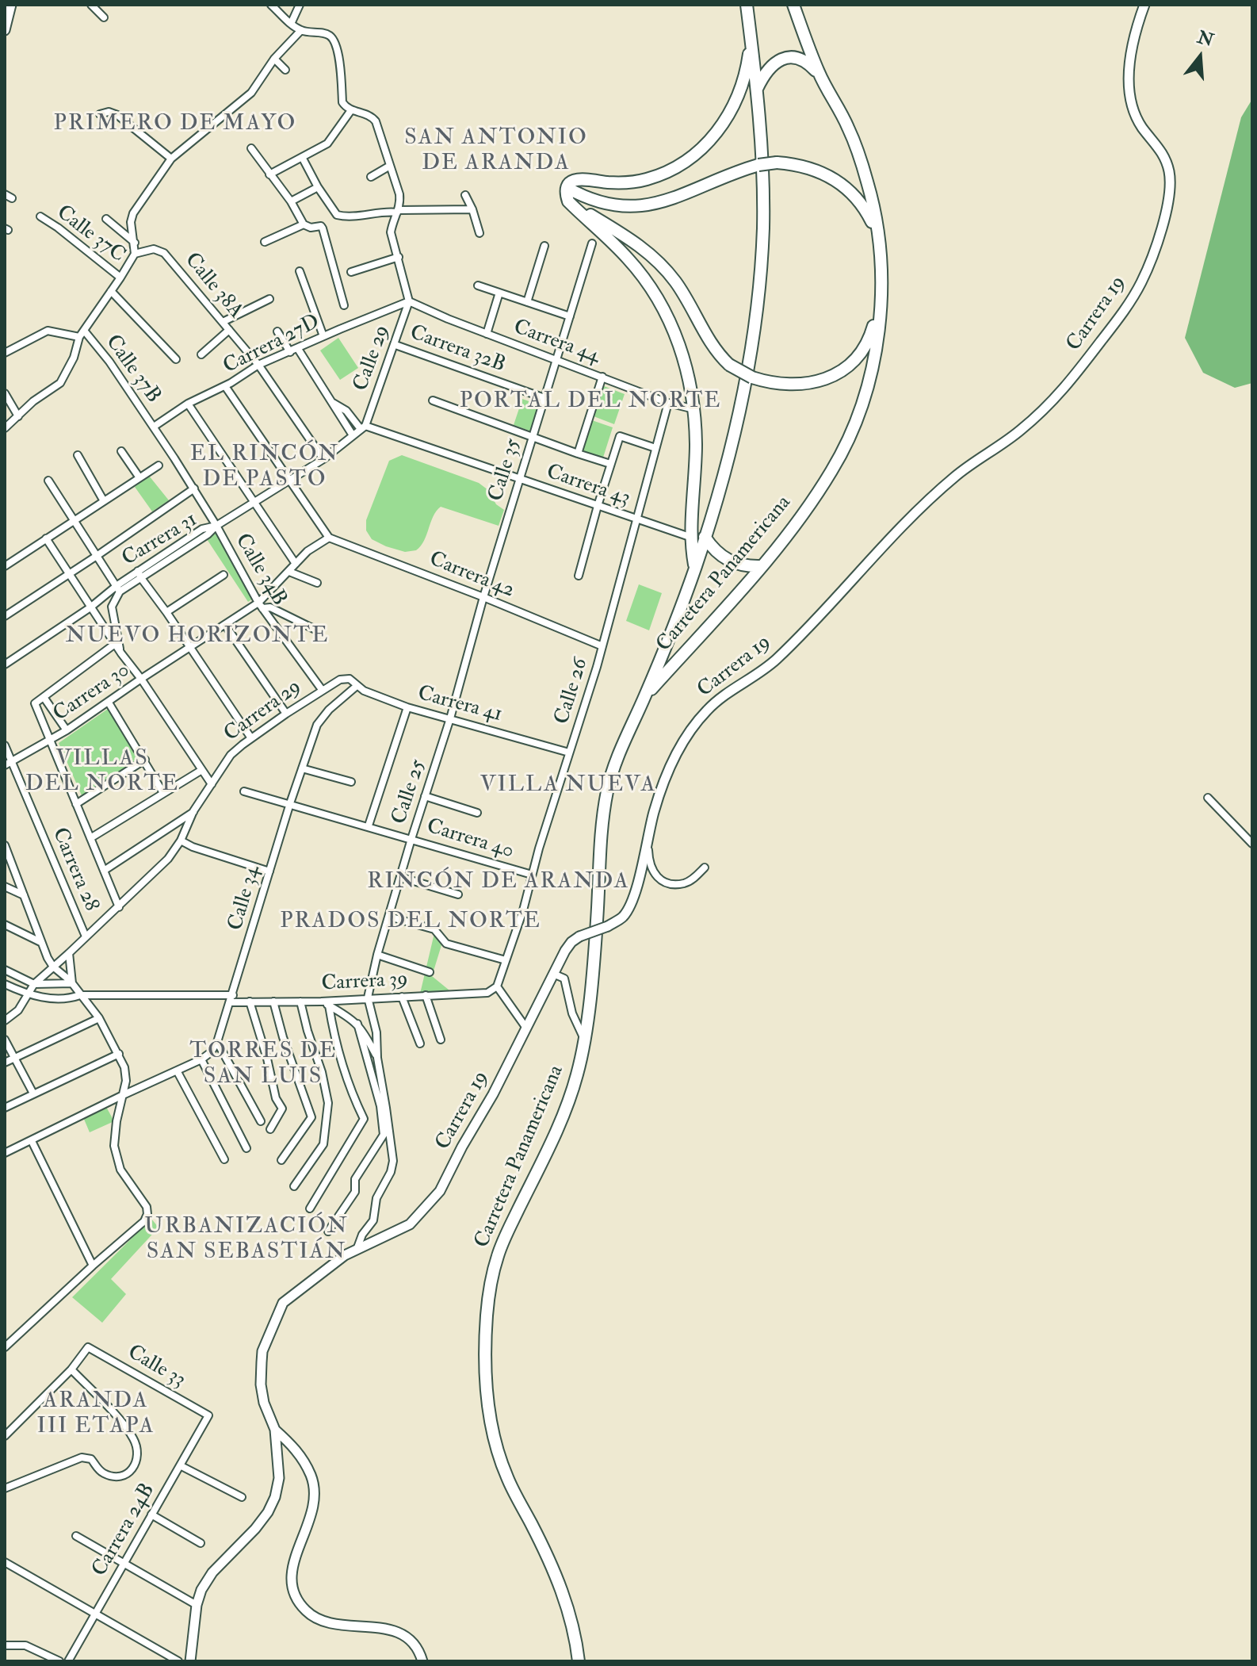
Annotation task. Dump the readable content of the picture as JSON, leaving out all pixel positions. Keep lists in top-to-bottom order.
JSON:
{
  "streets": {
    "highway": ["Carretera Panamericana"],
    "street": [
      "Calle 37C",
      "Calle 38A",
      "Carrera 19",
      "Carrera 44",
      "Carrera 27D",
      "Carrera 32B",
      "Calle 29",
      "Calle 37B",
      "Calle 35",
      "Carrera 43",
      "Carrera 31",
      "Calle 34B",
      "Carrera 42",
      "Calle 26",
      "Carrera 30",
      "Carrera 41",
      "Carrera 29",
      "Calle 25",
      "Carrera 40",
      "Carrera 28",
      "Calle 34",
      "Carrera 39",
      "Calle 33",
      "Carrera 24B"
    ]
  },
  "crossings": [
    ["Calle 38A", "Carrera 27D"],
    ["Calle 38A", "Carrera 31"],
    ["Carrera 44", "Carrera 27D"],
    ["Carrera 44", "Calle 29"],
    ["Carrera 44", "Calle 35"],
    ["Carrera 44", "Calle 26"],
    ["Carrera 27D", "Calle 29"],
    ["Carrera 27D", "Calle 37B"],
    ["Carrera 32B", "Calle 29"],
    ["Carrera 32B", "Calle 35"],
    ["Calle 29", "Carrera 43"],
    ["Calle 29", "Carrera 31"],
    ["Calle 37B", "Calle 34B"],
    ["Calle 35", "Carrera 43"],
    ["Calle 35", "Carrera 42"],
    ["Calle 35", "Calle 25"],
    ["Carrera 43", "Carrera 31"],
    ["Carrera 43", "Calle 26"],
    ["Carrera 31", "Calle 34B"],
    ["Calle 34B", "Carrera 30"],
    ["Calle 34B", "Carrera 29"],
    ["Carrera 42", "Calle 26"],
    ["Carrera 42", "Carrera 30"],
    ["Carrera 42", "Calle 25"],
    ["Calle 26", "Carrera 41"],
    ["Calle 26", "Carrera 40"],
    ["Calle 26", "Carrera 39"],
    ["Carrera 30", "Carrera 28"],
    ["Carrera 41", "Carrera 29"],
    ["Carrera 41", "Calle 25"],
    ["Carrera 41", "Calle 34"],
    ["Calle 25", "Carrera 40"],
    ["Calle 25", "Carrera 39"],
    ["Carrera 40", "Calle 34"],
    ["Calle 34", "Carrera 39"],
    ["Calle 33", "Carrera 24B"]
  ],
  "districts": [
    "PRIMERO DE MAYO",
    "SAN ANTONIO DE ARANDA",
    "PORTAL DEL NORTE",
    "EL RINCÓN DE PASTO",
    "NUEVO HORIZONTE",
    "VILLAS DEL NORTE",
    "VILLA NUEVA",
    "RINCÓN DE ARANDA",
    "PRADOS DEL NORTE",
    "TORRES DE SAN LUIS",
    "URBANIZACIÓN SAN SEBASTIÁN",
    "ARANDA III ETAPA"
  ],
  "north": "top"
}
